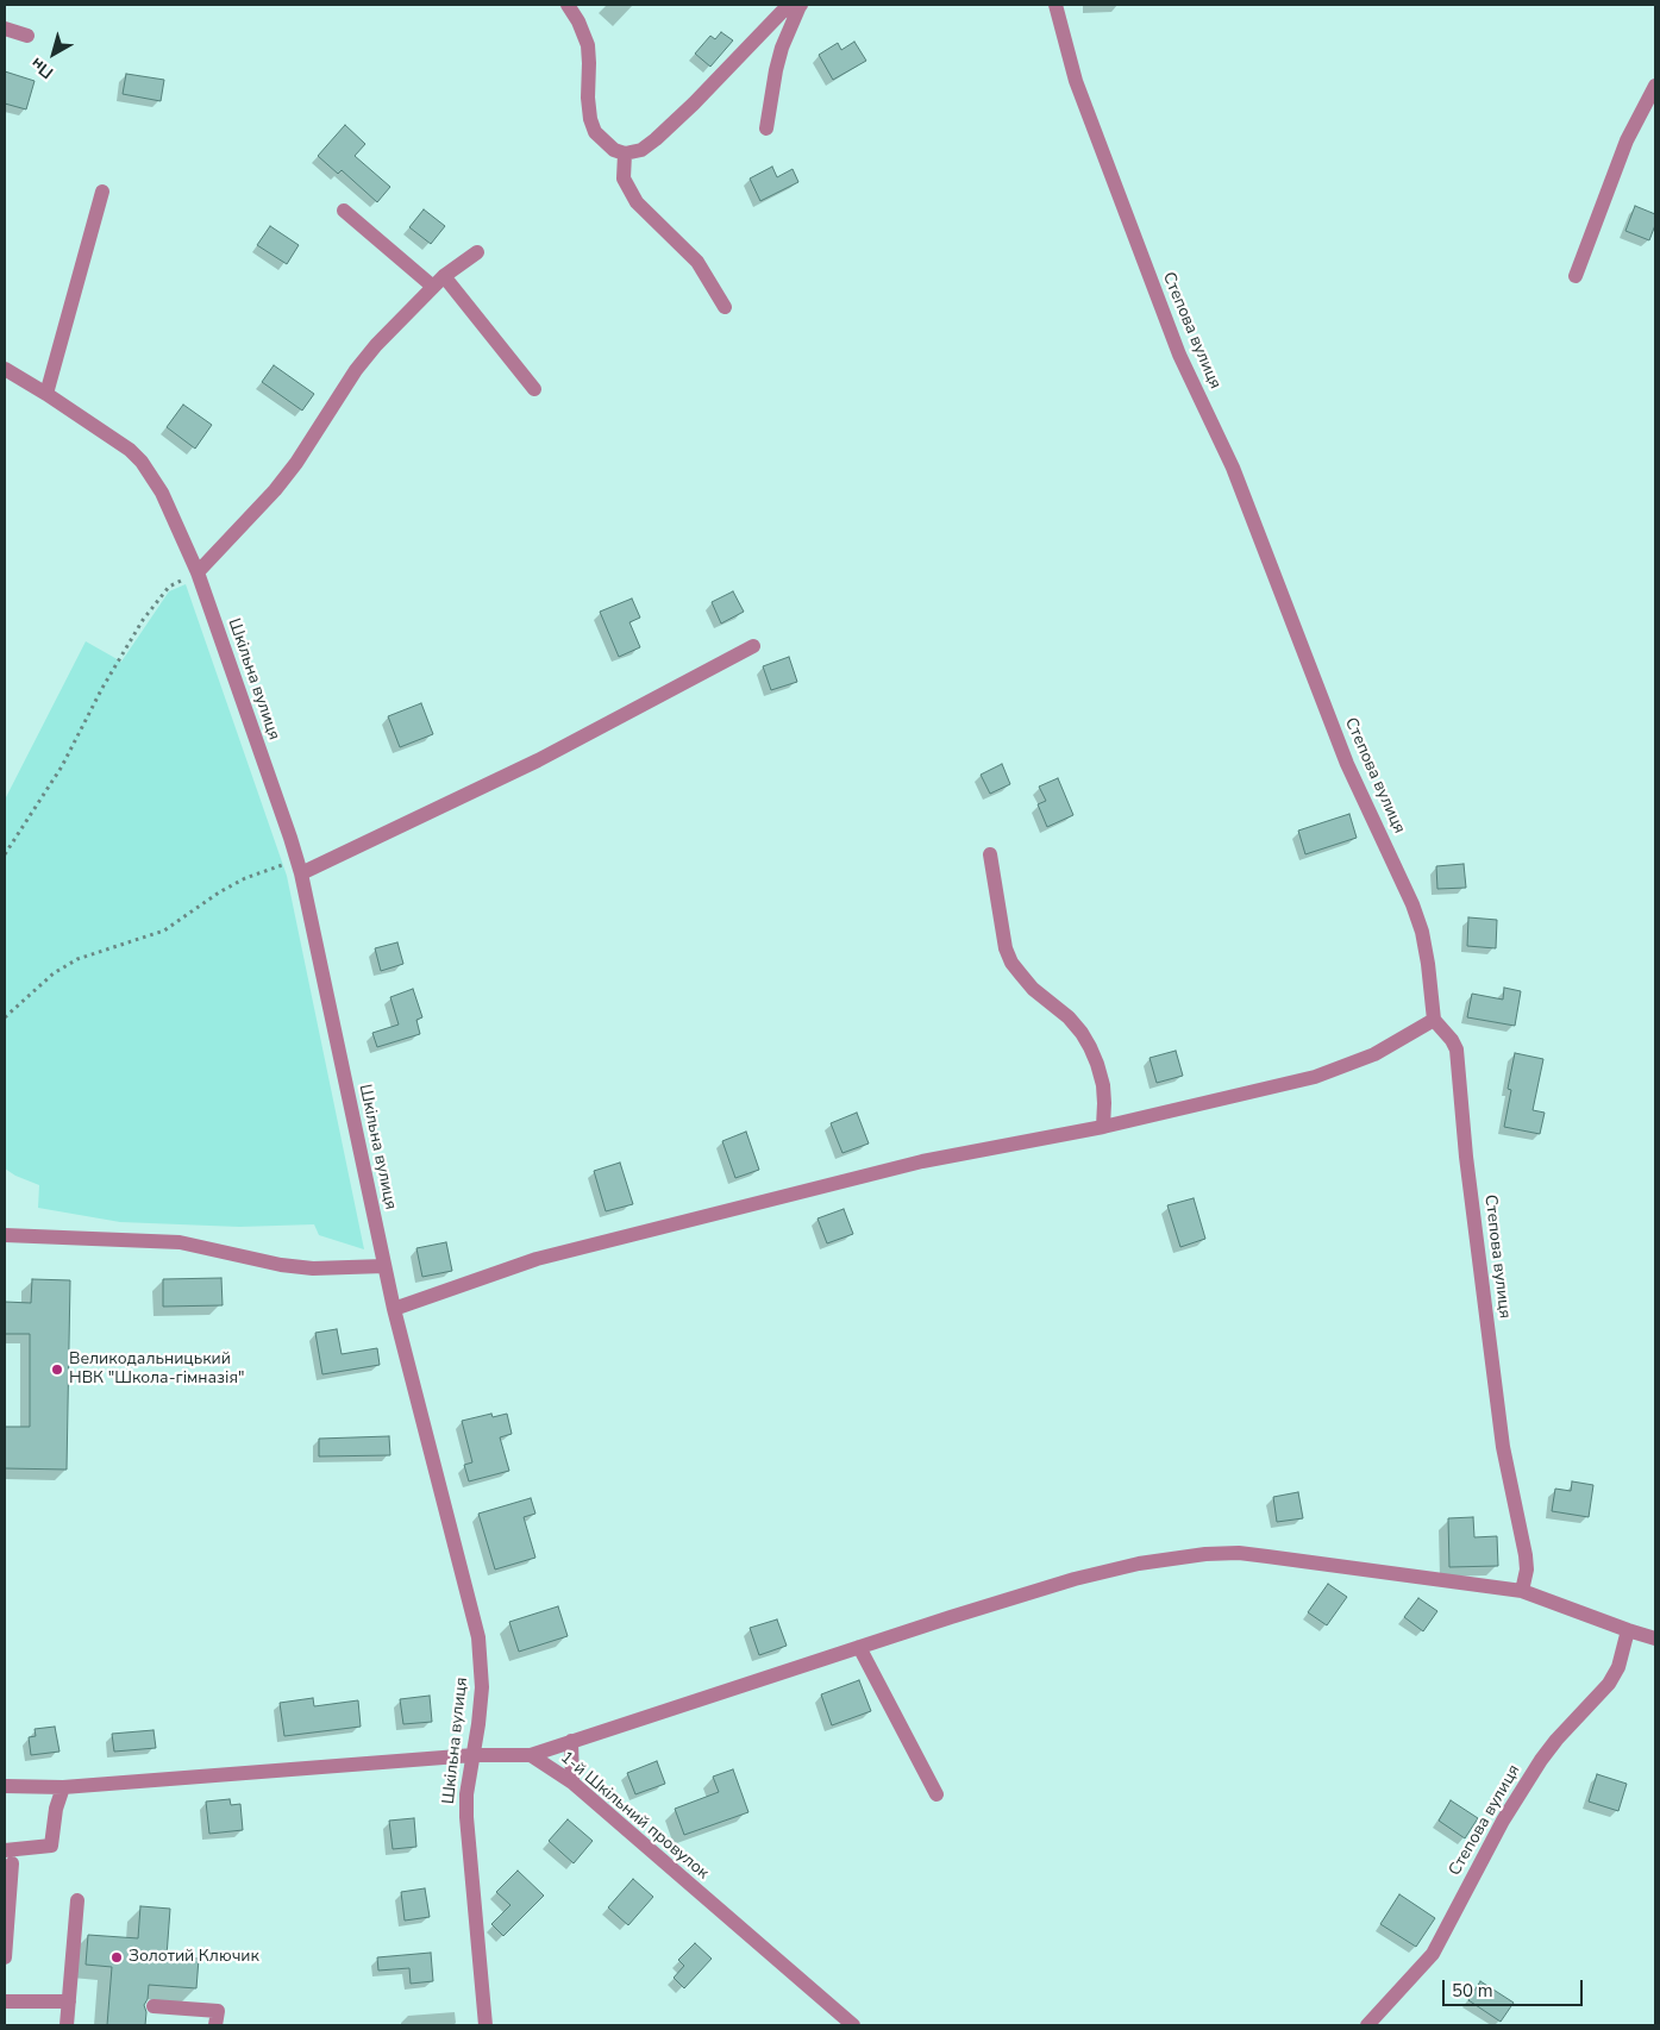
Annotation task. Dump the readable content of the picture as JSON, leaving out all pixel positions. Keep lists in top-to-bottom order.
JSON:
{
  "streets": {
    "street": ["Степова вулиця", "Шкільна вулиця", "1-й Шкільний провулок"]
  },
  "places": ["Великодальницький НВК \"Школа-гімназія\"", "Золотий Ключик"],
  "scale_bar": "50 m",
  "north": "bottom left"
}
